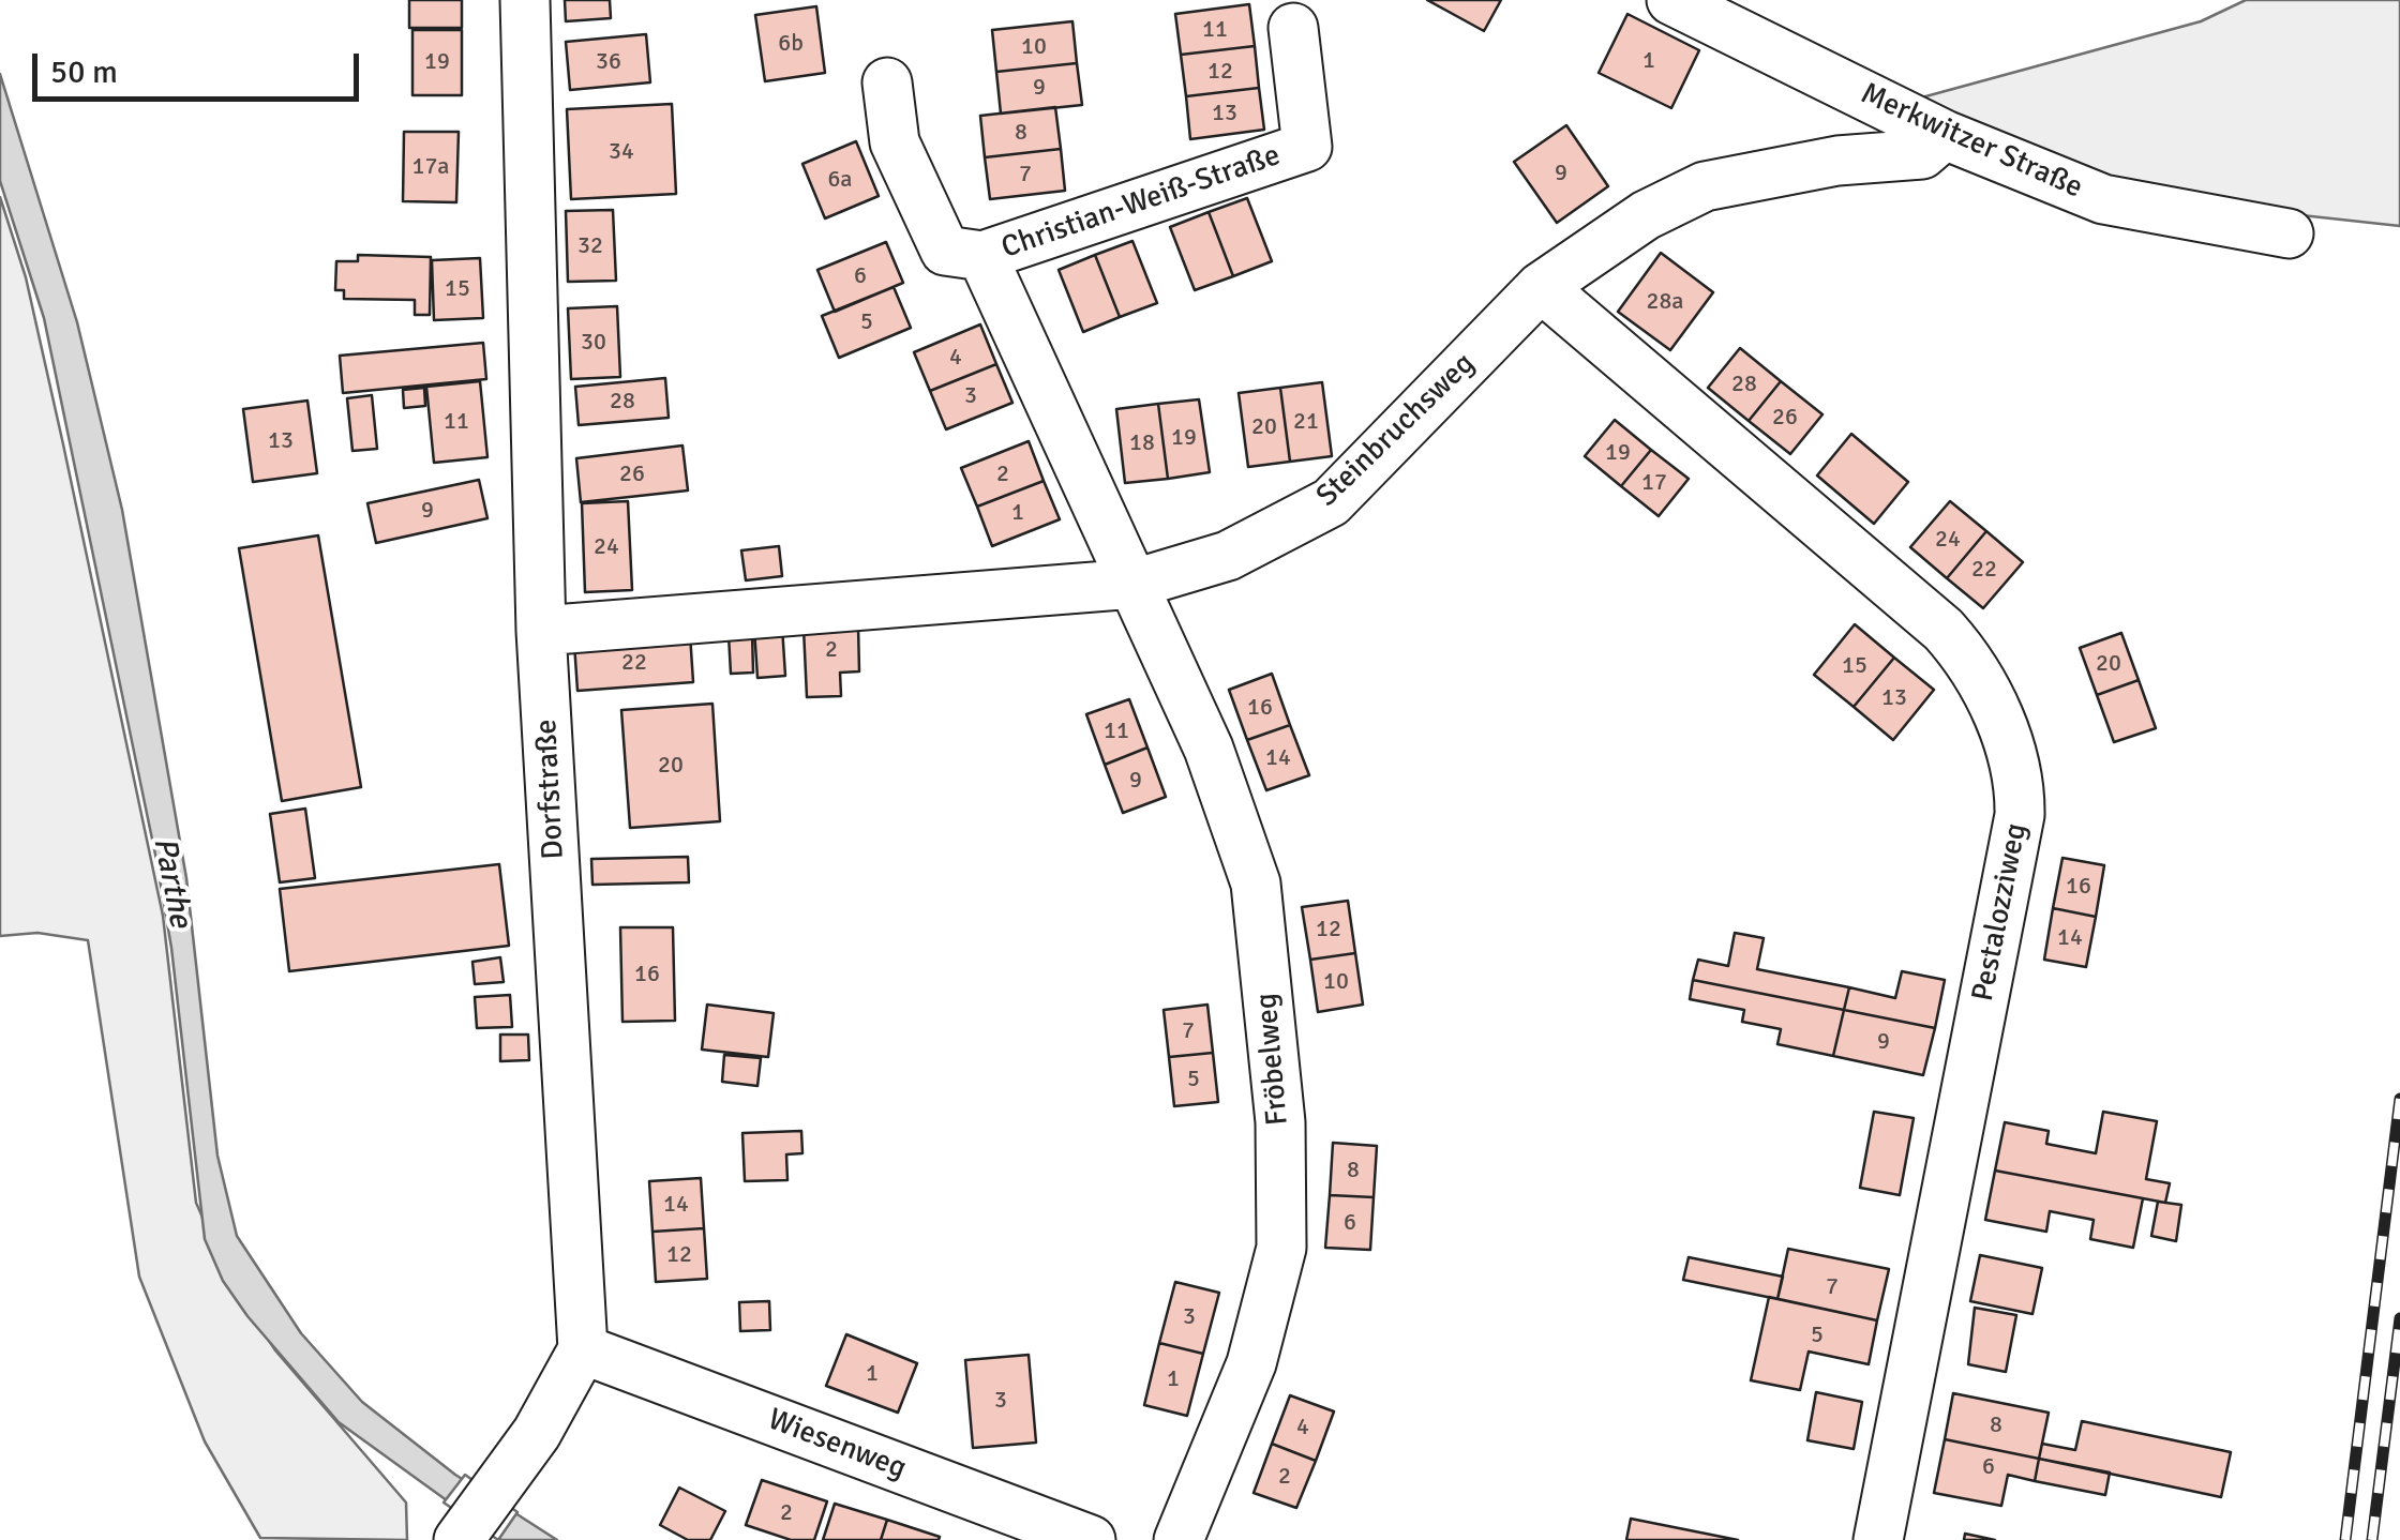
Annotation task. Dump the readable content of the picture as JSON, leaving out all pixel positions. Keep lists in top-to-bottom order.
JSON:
{
  "streets": {
    "street": [
      "Merkwitzer Straße",
      "Christian-Weiß-Straße",
      "Steinbruchsweg",
      "Dorfstraße",
      "Pestalozziweg",
      "Fröbelweg",
      "Wiesenweg"
    ]
  },
  "crossings": [
    ["Merkwitzer Straße", "Steinbruchsweg"],
    ["Christian-Weiß-Straße", "Steinbruchsweg"],
    ["Christian-Weiß-Straße", "Fröbelweg"],
    ["Steinbruchsweg", "Dorfstraße"],
    ["Steinbruchsweg", "Pestalozziweg"],
    ["Steinbruchsweg", "Fröbelweg"],
    ["Dorfstraße", "Wiesenweg"]
  ],
  "water": ["Parthe"],
  "house_numbers": [
    "11",
    "6b",
    "10",
    "1",
    "19",
    "36",
    "12",
    "9",
    "13",
    "8",
    "34",
    "17a",
    "9",
    "7",
    "6a",
    "32",
    "6",
    "15",
    "28a",
    "5",
    "30",
    "4",
    "28",
    "3",
    "28",
    "26",
    "11",
    "21",
    "20",
    "19",
    "13",
    "18",
    "19",
    "26",
    "2",
    "17",
    "9",
    "1",
    "24",
    "24",
    "22",
    "2",
    "22",
    "20",
    "15",
    "13",
    "16",
    "11",
    "14",
    "20",
    "9",
    "16",
    "12",
    "14",
    "16",
    "10",
    "7",
    "9",
    "5",
    "8",
    "14",
    "6",
    "12",
    "7",
    "3",
    "5",
    "1",
    "1",
    "3",
    "8",
    "4",
    "6",
    "2",
    "2"
  ],
  "scale_bar": "50 m"
}
